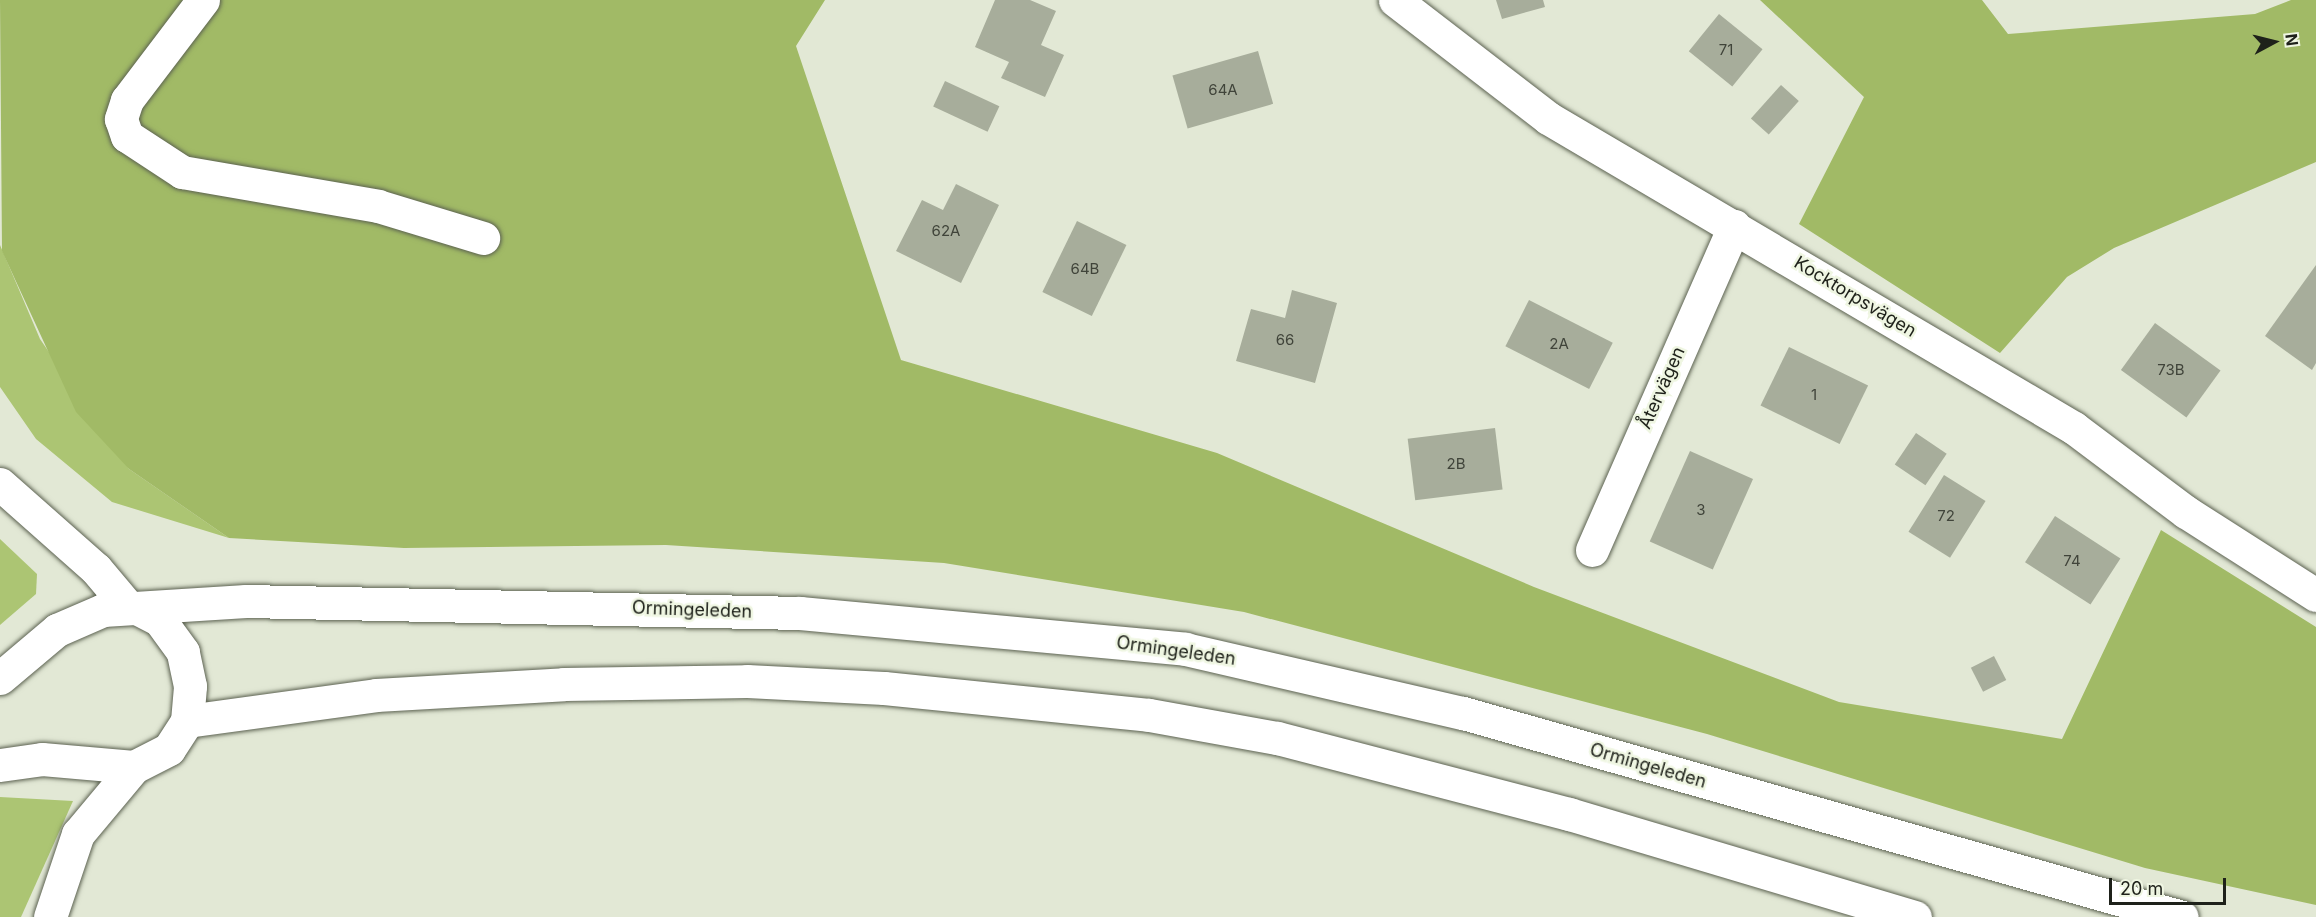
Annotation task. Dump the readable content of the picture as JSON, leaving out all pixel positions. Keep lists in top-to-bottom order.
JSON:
{
  "streets": {
    "main road": ["Kocktorpsvägen", "Återvägen", "Ormingeleden"]
  },
  "crossings": [
    ["Kocktorpsvägen", "Återvägen"]
  ],
  "house_numbers": [
    "71",
    "64A",
    "62A",
    "64B",
    "66",
    "2A",
    "73B",
    "1",
    "2B",
    "3",
    "72",
    "74"
  ],
  "scale_bar": "20 m",
  "north": "right"
}
